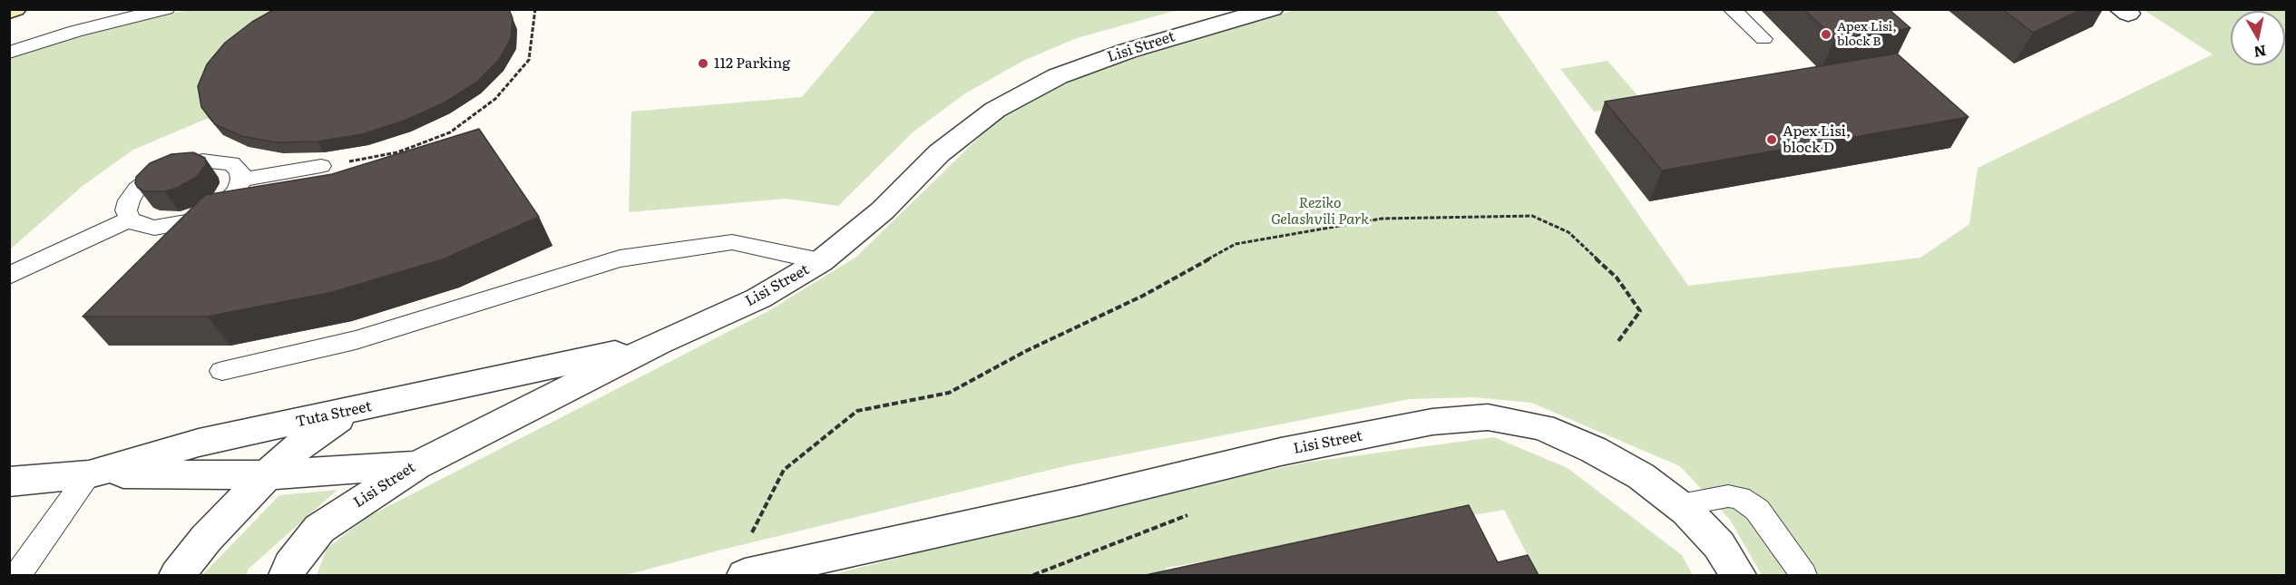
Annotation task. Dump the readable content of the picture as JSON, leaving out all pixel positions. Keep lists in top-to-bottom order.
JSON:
{
  "streets": {
    "street": ["Lisi Street", "Tuta Street"]
  },
  "crossings": [
    ["Lisi Street", "Tuta Street"]
  ],
  "parks": ["Reziko Gelashvili Park"],
  "places": ["Apex Lisi, block B", "112 Parking", "Apex Lisi, block D"],
  "north": "bottom"
}
